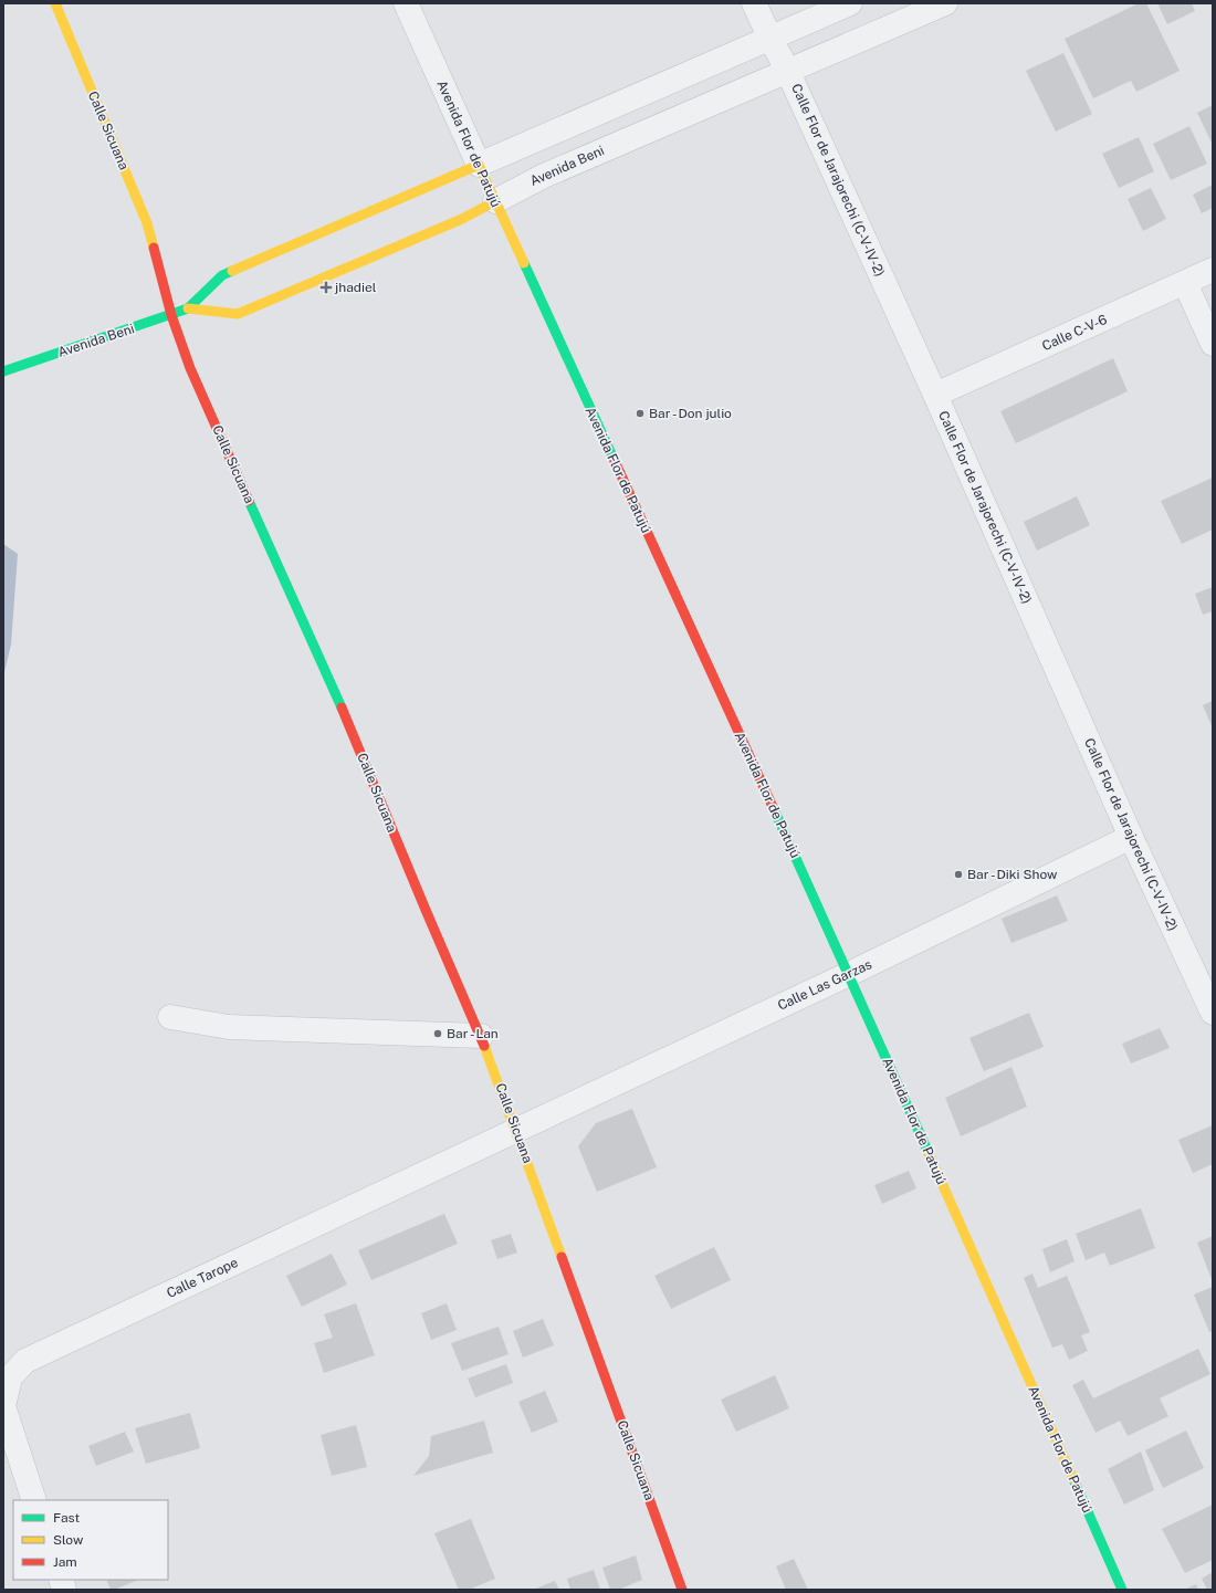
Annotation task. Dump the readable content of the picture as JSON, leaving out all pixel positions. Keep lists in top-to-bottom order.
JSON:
{
  "streets": {
    "main road": ["Calle Sicuana", "Avenida Flor de Patujú", "Avenida Beni"],
    "street": [
      "Calle Flor de Jarajorechi (C-V-IV-2)",
      "Calle C-V-6",
      "Calle Las Garzas",
      "Calle Tarope"
    ]
  },
  "crossings": [
    ["Calle Sicuana", "Avenida Beni"],
    ["Calle Sicuana", "Calle Las Garzas"],
    ["Calle Sicuana", "Calle Tarope"],
    ["Avenida Flor de Patujú", "Avenida Beni"],
    ["Avenida Flor de Patujú", "Calle Las Garzas"],
    ["Avenida Beni", "Calle Flor de Jarajorechi (C-V-IV-2)"],
    ["Calle Flor de Jarajorechi (C-V-IV-2)", "Calle C-V-6"],
    ["Calle Flor de Jarajorechi (C-V-IV-2)", "Calle Las Garzas"],
    ["Calle Las Garzas", "Calle Tarope"]
  ],
  "places": {
    "health": ["jhadiel"],
    "other": ["Bar - Don julio", "Bar - Diki Show", "Bar - Lan"]
  },
  "legend": ["Fast", "Slow", "Jam"]
}
